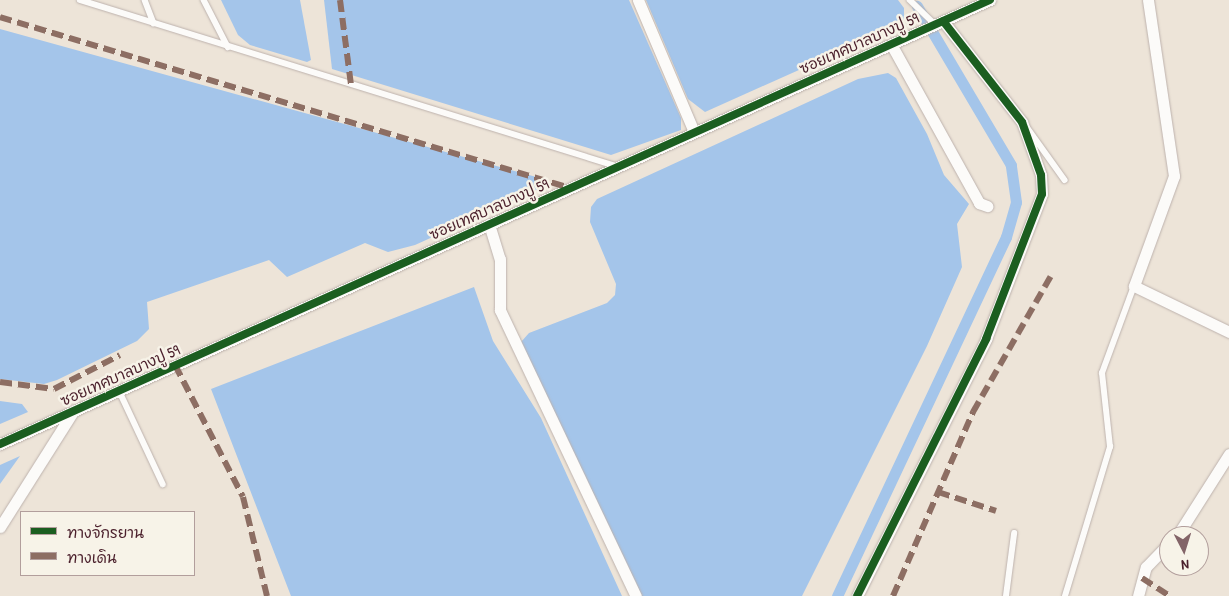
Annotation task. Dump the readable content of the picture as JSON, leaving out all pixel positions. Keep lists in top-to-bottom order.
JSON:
{
  "streets": {
    "street": ["ซอยเทศบาลบางปู 59"]
  },
  "legend": ["ทางจักรยาน", "ทางเดิน"],
  "north": "bottom"
}
